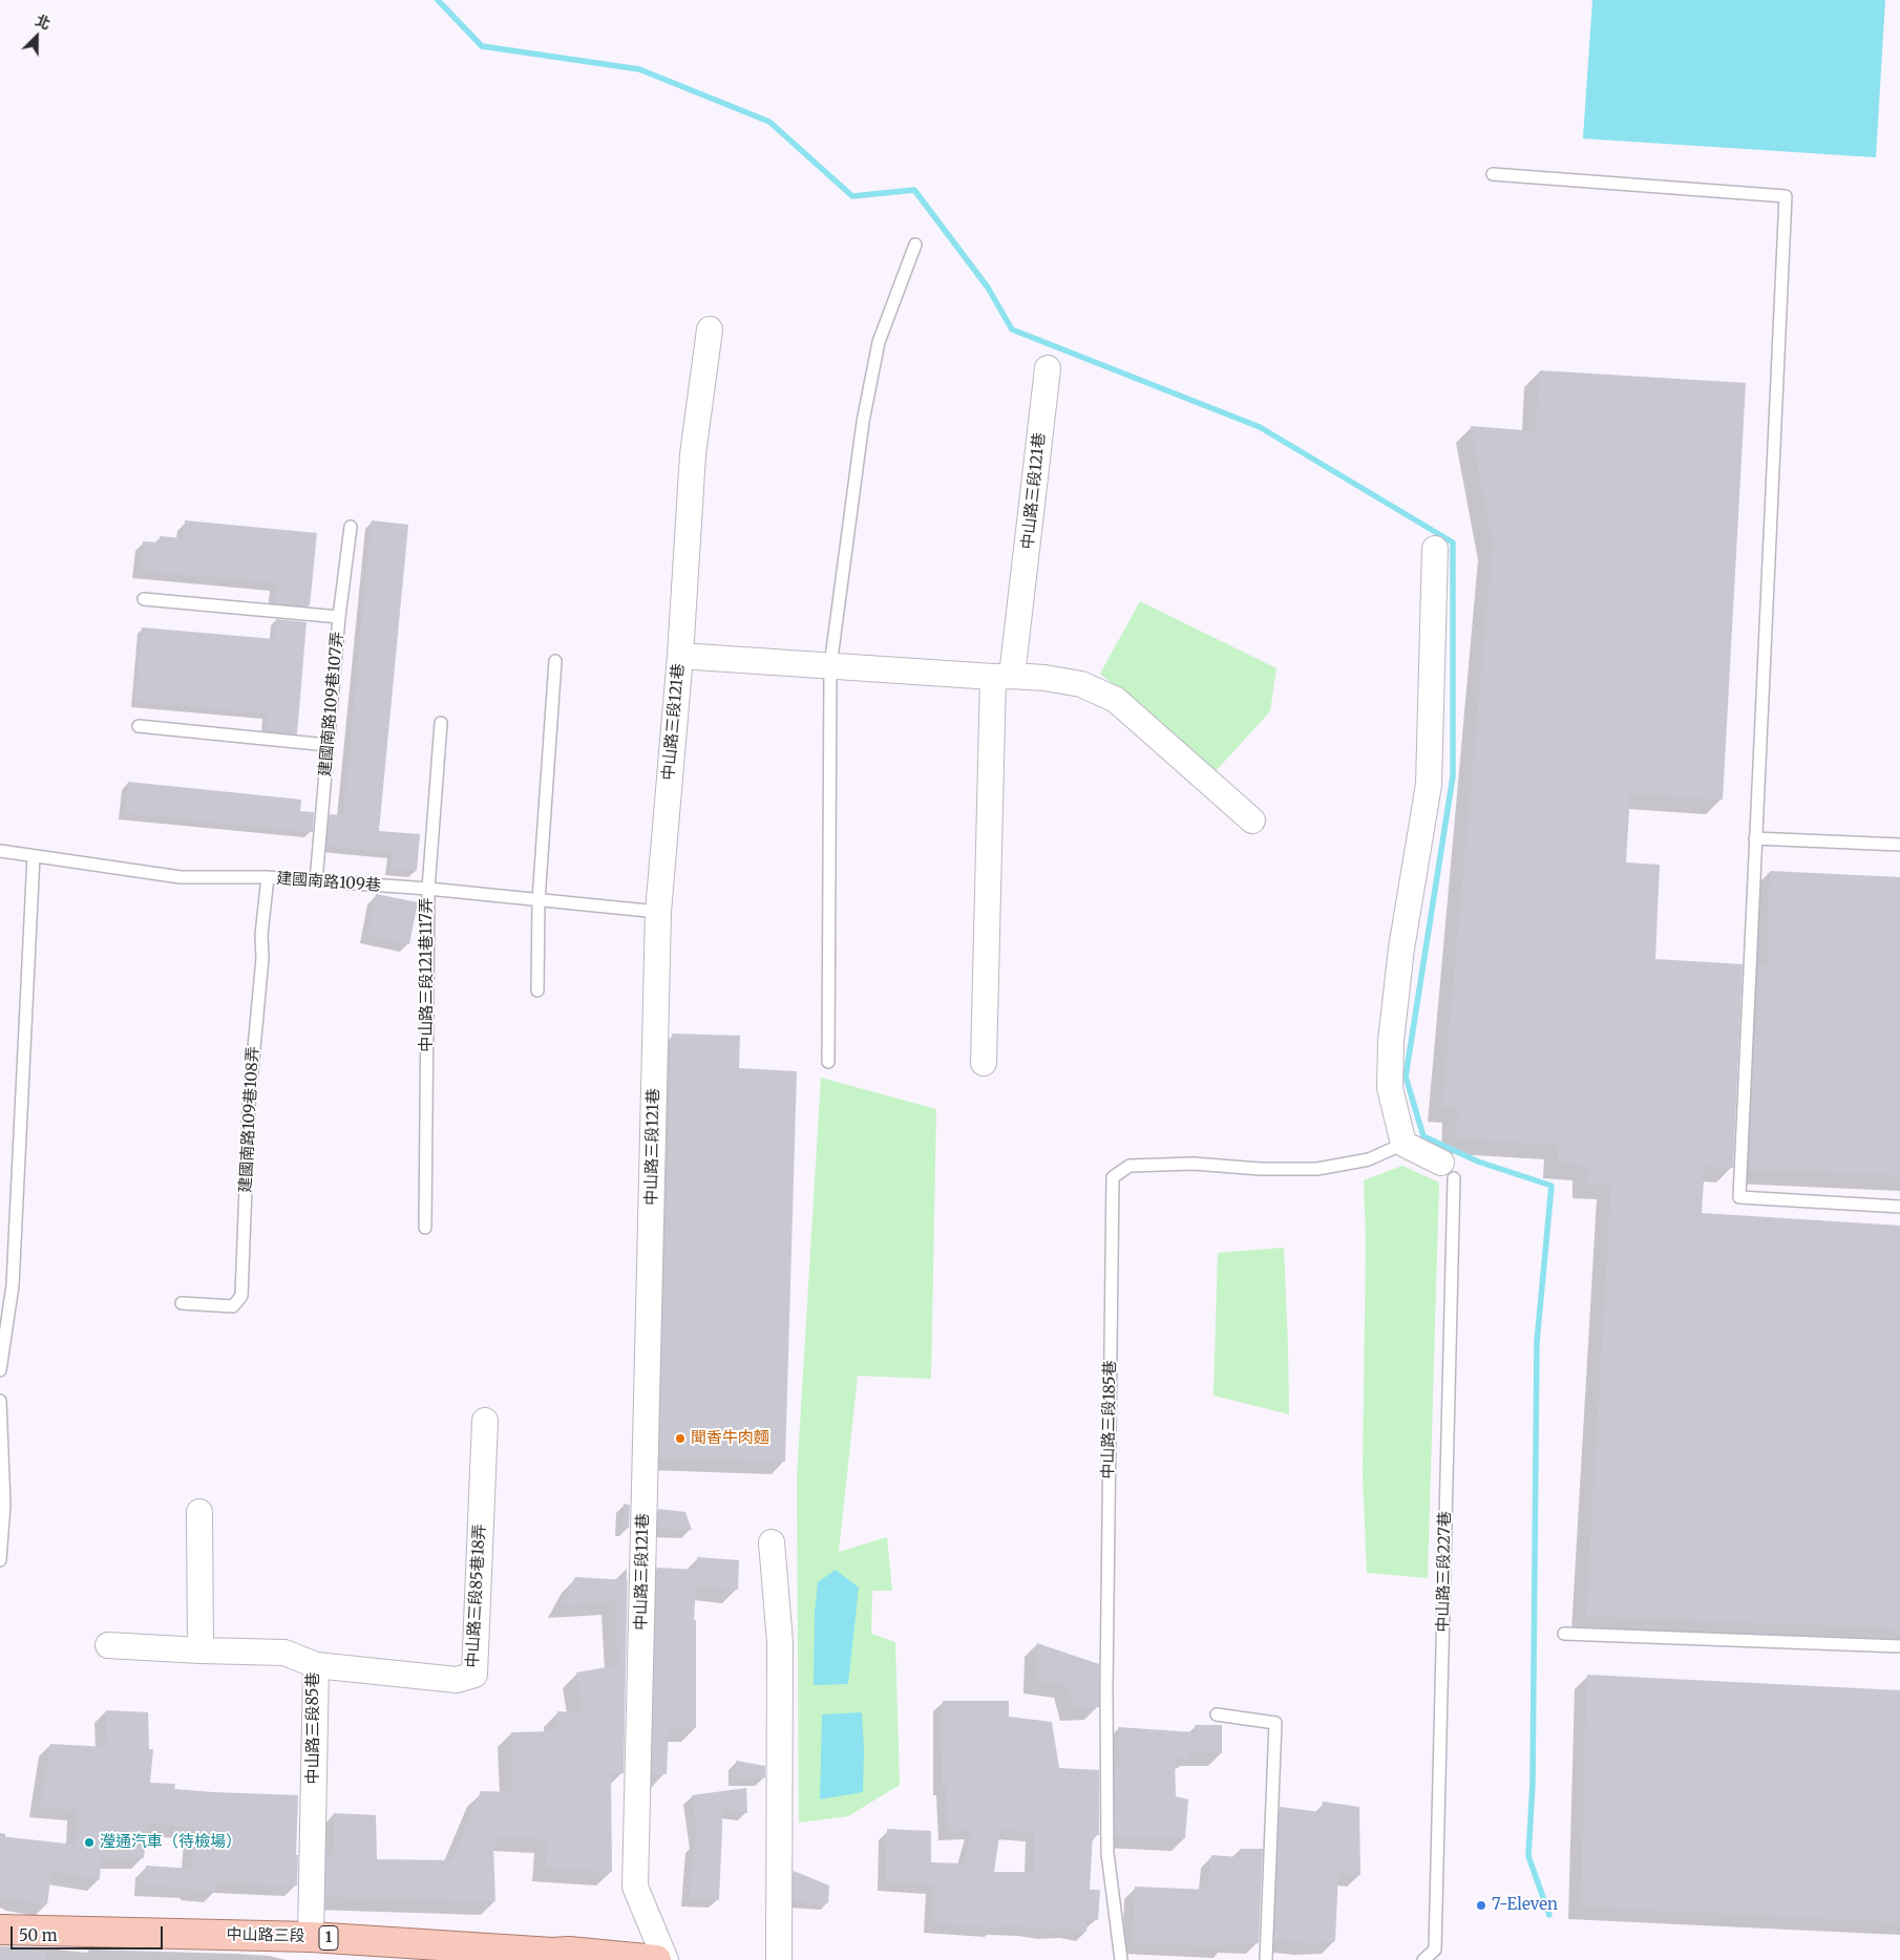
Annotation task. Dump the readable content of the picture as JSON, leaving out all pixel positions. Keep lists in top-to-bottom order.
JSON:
{
  "streets": {
    "main road": ["中山路三段", "1"],
    "street": ["中山路三段121巷", "中山路三段85巷18弄", "中山路三段85巷"],
    "lane": [
      "建國南路109巷107弄",
      "建國南路109巷",
      "中山路三段121巷117弄",
      "建國南路109巷108弄",
      "中山路三段185巷",
      "中山路三段227巷"
    ]
  },
  "crossings": [
    ["中山路三段121巷", "建國南路109巷"],
    ["建國南路109巷107弄", "建國南路109巷"],
    ["建國南路109巷", "中山路三段121巷117弄"],
    ["建國南路109巷", "建國南路109巷108弄"],
    ["中山路三段85巷18弄", "中山路三段85巷"],
    ["中山路三段85巷", "中山路三段"]
  ],
  "places": ["聞香牛肉麵", "瀅通汽車（待檢場）", "7-Eleven"],
  "scale_bar": "50 m",
  "north": "top right"
}
